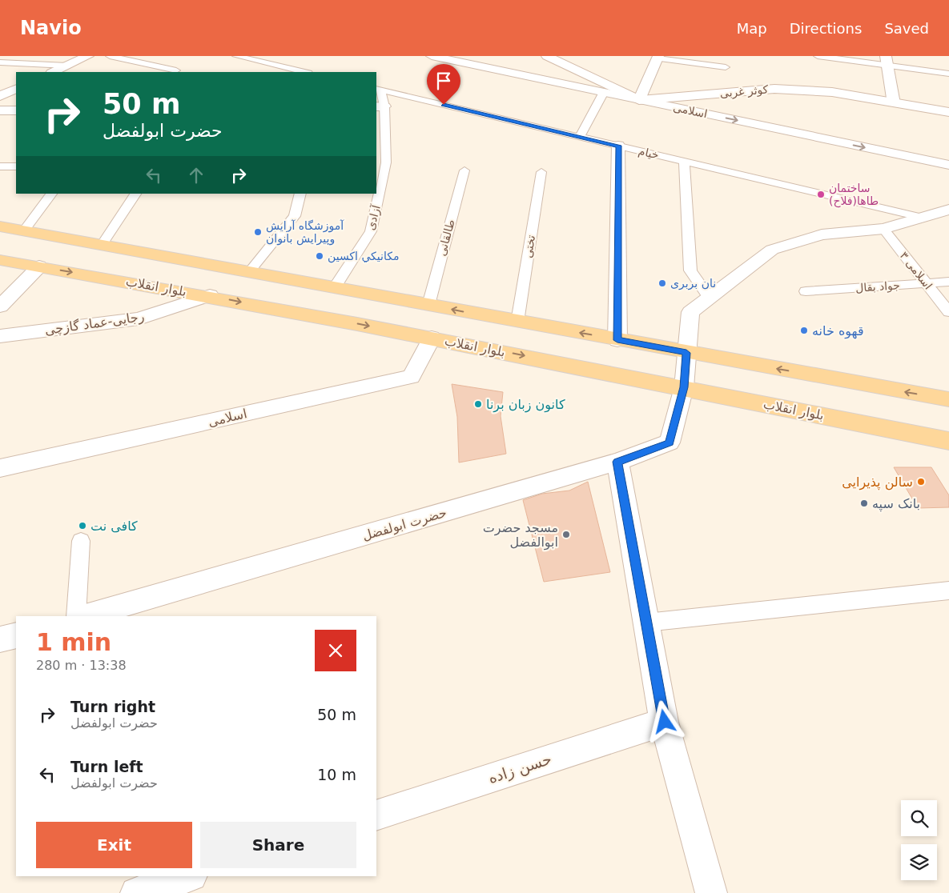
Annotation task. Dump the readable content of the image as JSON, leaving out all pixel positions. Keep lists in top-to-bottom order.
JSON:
{
  "streets": {
    "main road": ["بلوار انقلاب"],
    "street": [
      "کوثر غربی",
      "اسلامی",
      "رجایی-عماد گازچی",
      "حضرت ابولفضل",
      "حسن زاده"
    ],
    "lane": [
      "خیام",
      "آزادی",
      "طالقانی",
      "تختی",
      "اسلامی ۳",
      "جواد بقال"
    ]
  },
  "crossings": [
    ["کوثر غربی", "اسلامی"],
    ["اسلامی", "بلوار انقلاب"],
    ["خیام", "آزادی"],
    ["اسلامی ۳", "جواد بقال"],
    ["بلوار انقلاب", "رجایی-عماد گازچی"],
    ["بلوار انقلاب", "حضرت ابولفضل"]
  ],
  "places": [
    "ساختمان طاها(فلاح)",
    "آموزشگاه آرایش وپیرایش بانوان",
    "مكانيكي اكسين",
    "نان بربری",
    "قهوه خانه",
    "کانون زبان برنا",
    "سالن پذیرایی",
    "بانک سپه",
    "کافی نت",
    "مسجد حضرت ابوالفضل"
  ],
  "page": {
    "header": "Navio",
    "nav": ["Map", "Directions", "Saved"],
    "turn": ["50 m", "حضرت ابولفضل"],
    "heading": ["1 min", "280 m · 13:38"],
    "list": [
      {
        "name": "Turn right",
        "note": "حضرت ابولفضل",
        "value": "50 m"
      },
      {
        "name": "Turn left",
        "note": "حضرت ابولفضل",
        "value": "10 m"
      }
    ],
    "buttons": ["Exit", "Share"]
  }
}
